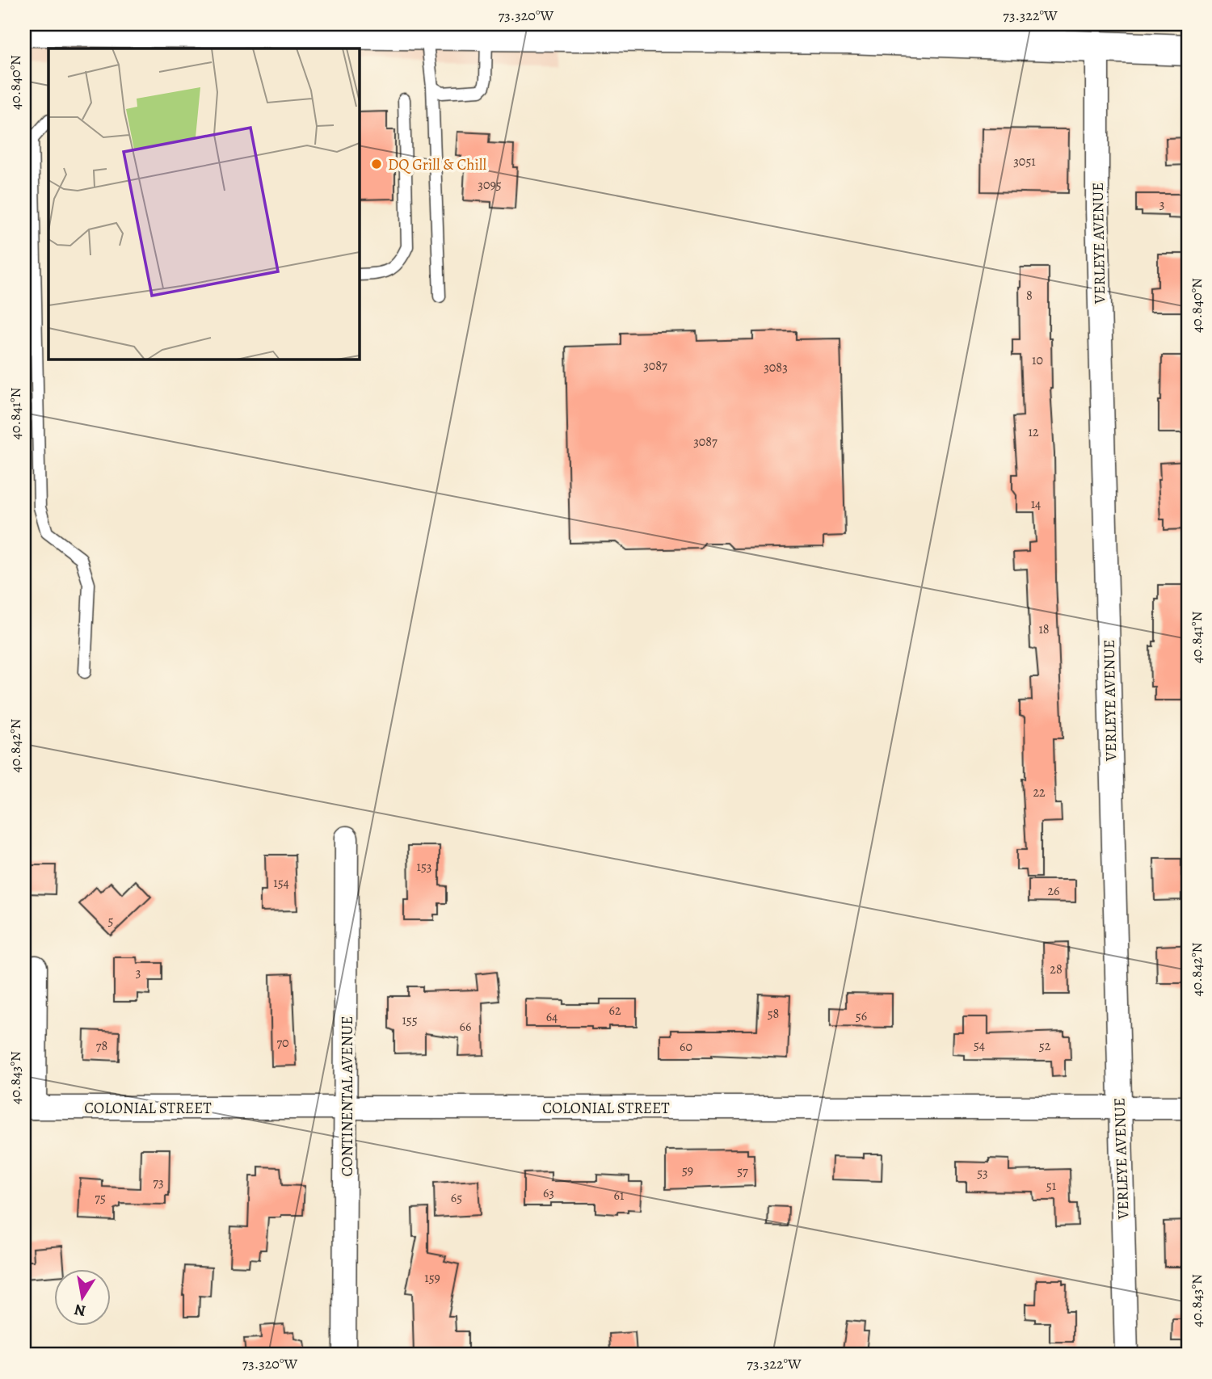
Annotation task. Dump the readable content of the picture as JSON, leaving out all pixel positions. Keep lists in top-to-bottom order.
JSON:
{
  "streets": {
    "street": ["VERLEYE AVENUE", "CONTINENTAL AVENUE", "COLONIAL STREET"]
  },
  "crossings": [
    ["VERLEYE AVENUE", "COLONIAL STREET"],
    ["CONTINENTAL AVENUE", "COLONIAL STREET"]
  ],
  "places": ["DQ Grill & Chill"],
  "house_numbers": [
    "3051",
    "3095",
    "3",
    "8",
    "10",
    "3087",
    "3083",
    "12",
    "3087",
    "14",
    "18",
    "22",
    "153",
    "154",
    "26",
    "5",
    "28",
    "3",
    "62",
    "58",
    "56",
    "64",
    "155",
    "66",
    "70",
    "54",
    "78",
    "52",
    "60",
    "59",
    "57",
    "53",
    "73",
    "51",
    "63",
    "61",
    "75",
    "65",
    "159"
  ],
  "north": "bottom",
  "coordinates": [
    "73.320°W",
    "73.322°W",
    "40.840°N",
    "40.841°N",
    "40.842°N",
    "40.843°N"
  ]
}
